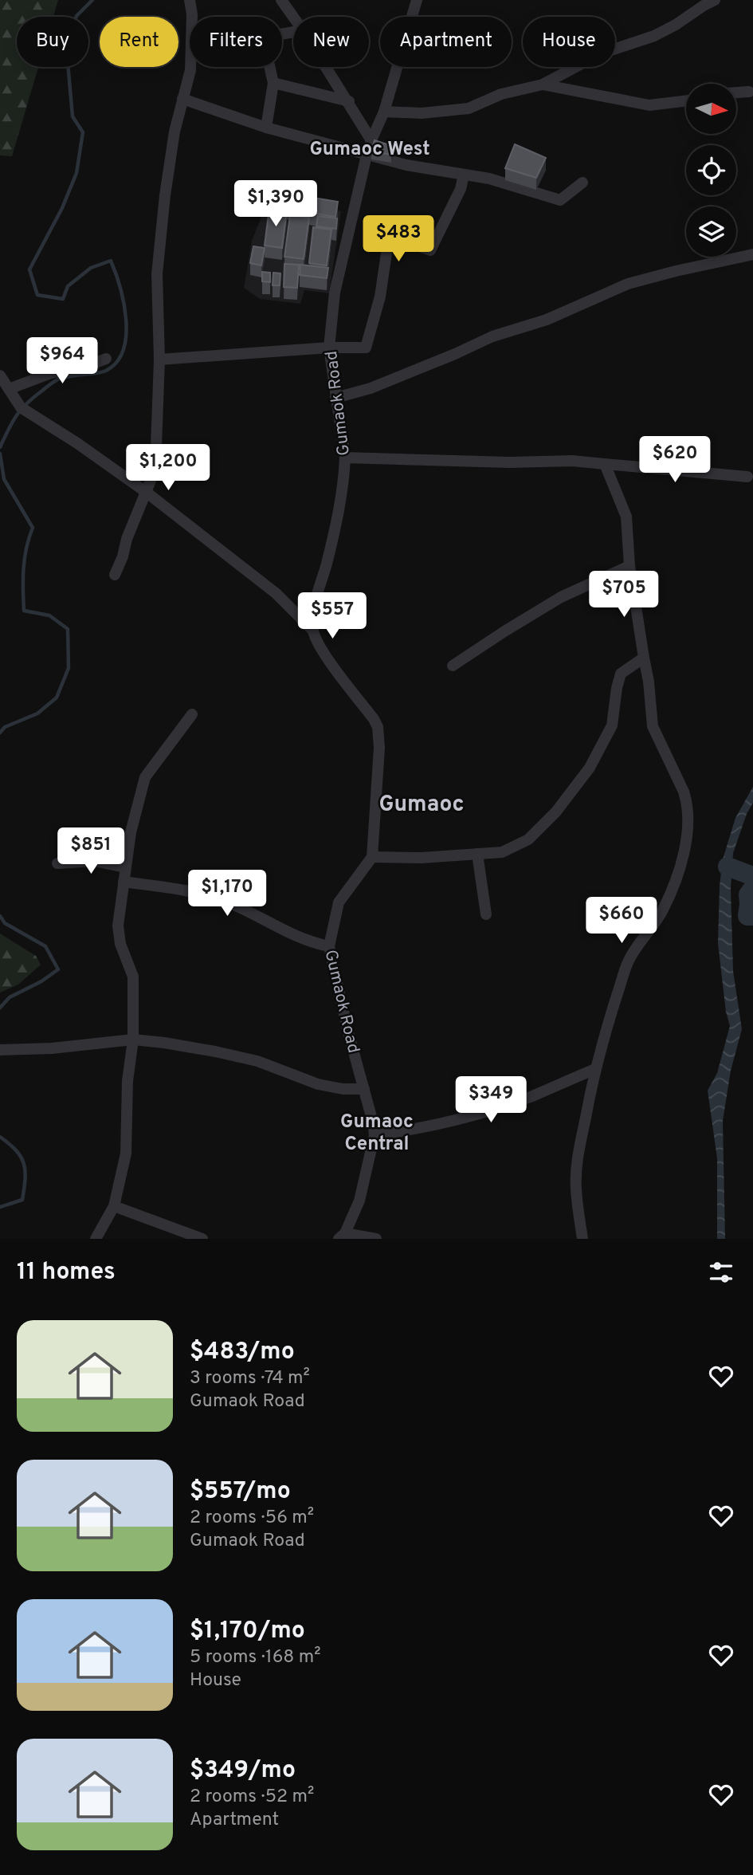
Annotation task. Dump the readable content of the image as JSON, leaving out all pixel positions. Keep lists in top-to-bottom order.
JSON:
{
  "streets": {
    "street": ["Gumaok Road"]
  },
  "districts": ["Gumaoc West", "Gumaoc", "Gumaoc Central"],
  "north": "right",
  "page": {
    "chip": [
      "Buy",
      "Rent",
      "Filters",
      "New",
      "Apartment",
      "House"
    ],
    "price": [
      "$1,390",
      "$483",
      "$964",
      "$620",
      "$1,200",
      "$705",
      "$557",
      "$851",
      "$1,170",
      "$660",
      "$349"
    ],
    "heading": "11 homes",
    "list": [
      {
        "name": "$483/mo",
        "note": "3 rooms · 74 m² · Gumaok Road"
      },
      {
        "name": "$557/mo",
        "note": "2 rooms · 56 m² · Gumaok Road"
      },
      {
        "name": "$1,170/mo",
        "note": "5 rooms · 168 m² · House"
      },
      {
        "name": "$349/mo",
        "note": "2 rooms · 52 m² · Apartment"
      }
    ]
  }
}
